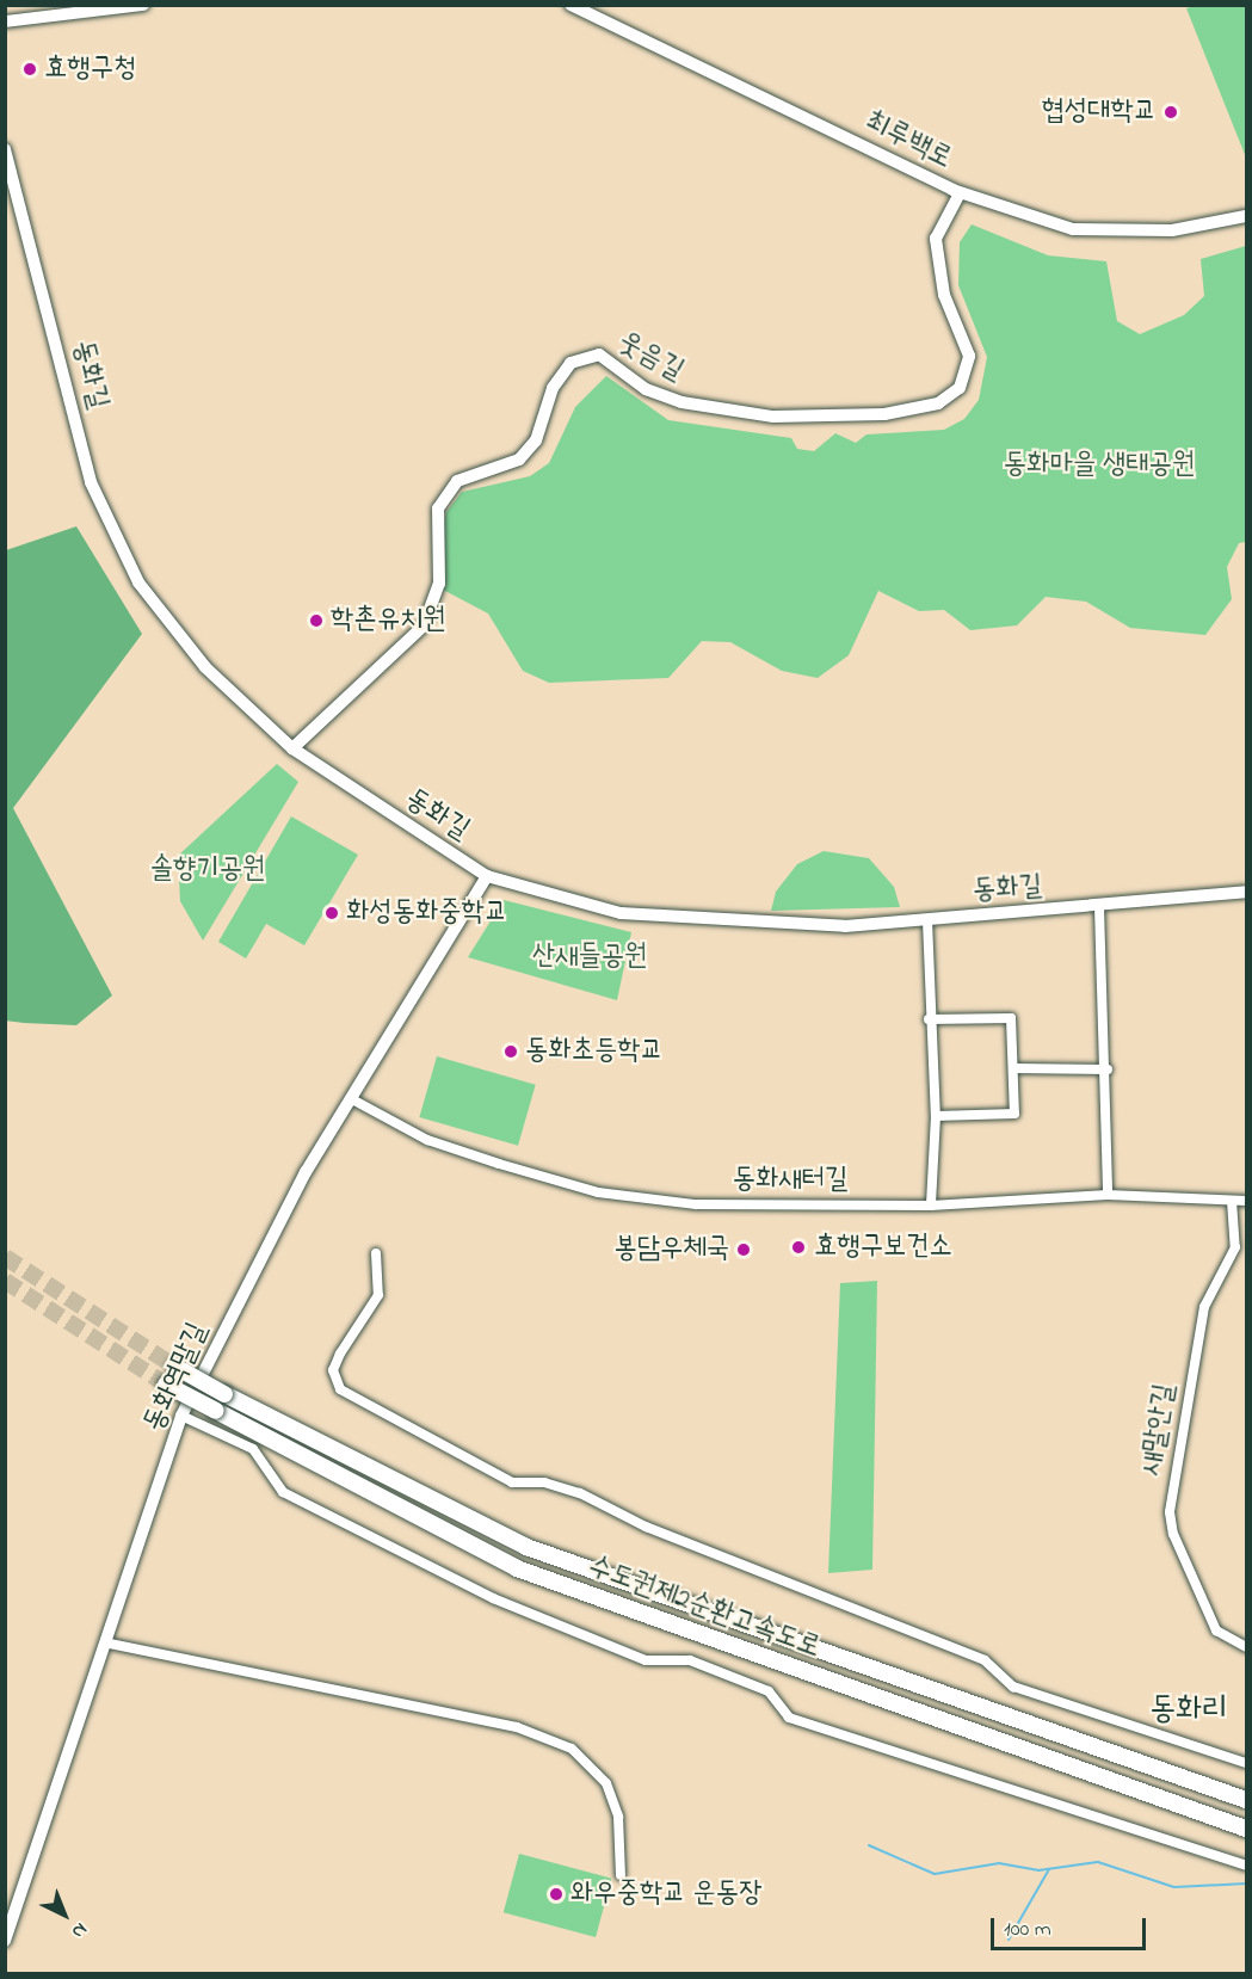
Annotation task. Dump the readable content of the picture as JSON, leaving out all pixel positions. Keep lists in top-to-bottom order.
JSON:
{
  "streets": {
    "highway": ["수도권제2순환고속도로"],
    "street": [
      "최루백로",
      "웃음길",
      "동화길",
      "동화새터길",
      "동화역말길",
      "새말안길"
    ]
  },
  "crossings": [
    ["최루백로", "웃음길"],
    ["웃음길", "동화길"],
    ["동화길", "동화역말길"],
    ["동화새터길", "동화역말길"],
    ["동화새터길", "새말안길"]
  ],
  "districts": ["동화리"],
  "parks": ["동화마을 생태공원", "솔향기공원", "산새들공원"],
  "places": [
    "효행구청",
    "협성대학교",
    "학촌유치원",
    "화성동화중학교",
    "동화초등학교",
    "효행구보건소",
    "봉담우체국",
    "와우중학교 운동장"
  ],
  "scale_bar": "100 m",
  "north": "bottom right"
}
